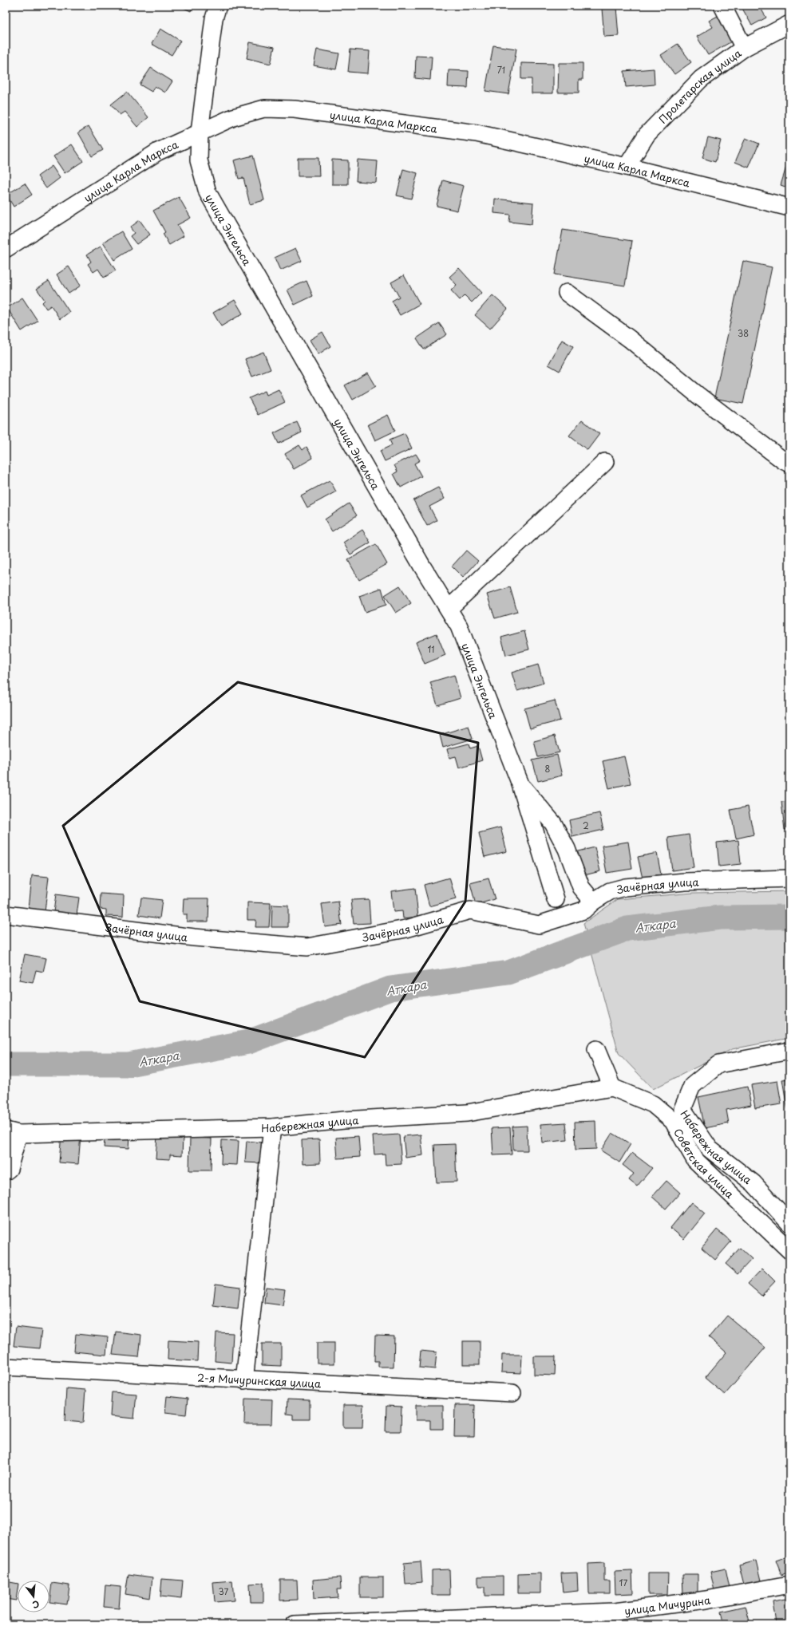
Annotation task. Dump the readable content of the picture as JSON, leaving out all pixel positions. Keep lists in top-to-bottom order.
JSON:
{
  "streets": {
    "street": [
      "Пролетарская улица",
      "улица Карла Маркса",
      "улица Энгельса",
      "Зачёрная улица",
      "Набережная улица",
      "Советская улица",
      "2-я Мичуринская улица",
      "улица Мичурина"
    ]
  },
  "crossings": [
    ["Пролетарская улица", "улица Карла Маркса"],
    ["улица Карла Маркса", "улица Энгельса"],
    ["Набережная улица", "Советская улица"]
  ],
  "water": ["Аткара"],
  "house_numbers": [
    "71",
    "38",
    "11",
    "8",
    "2",
    "17",
    "37"
  ],
  "north": "bottom"
}
